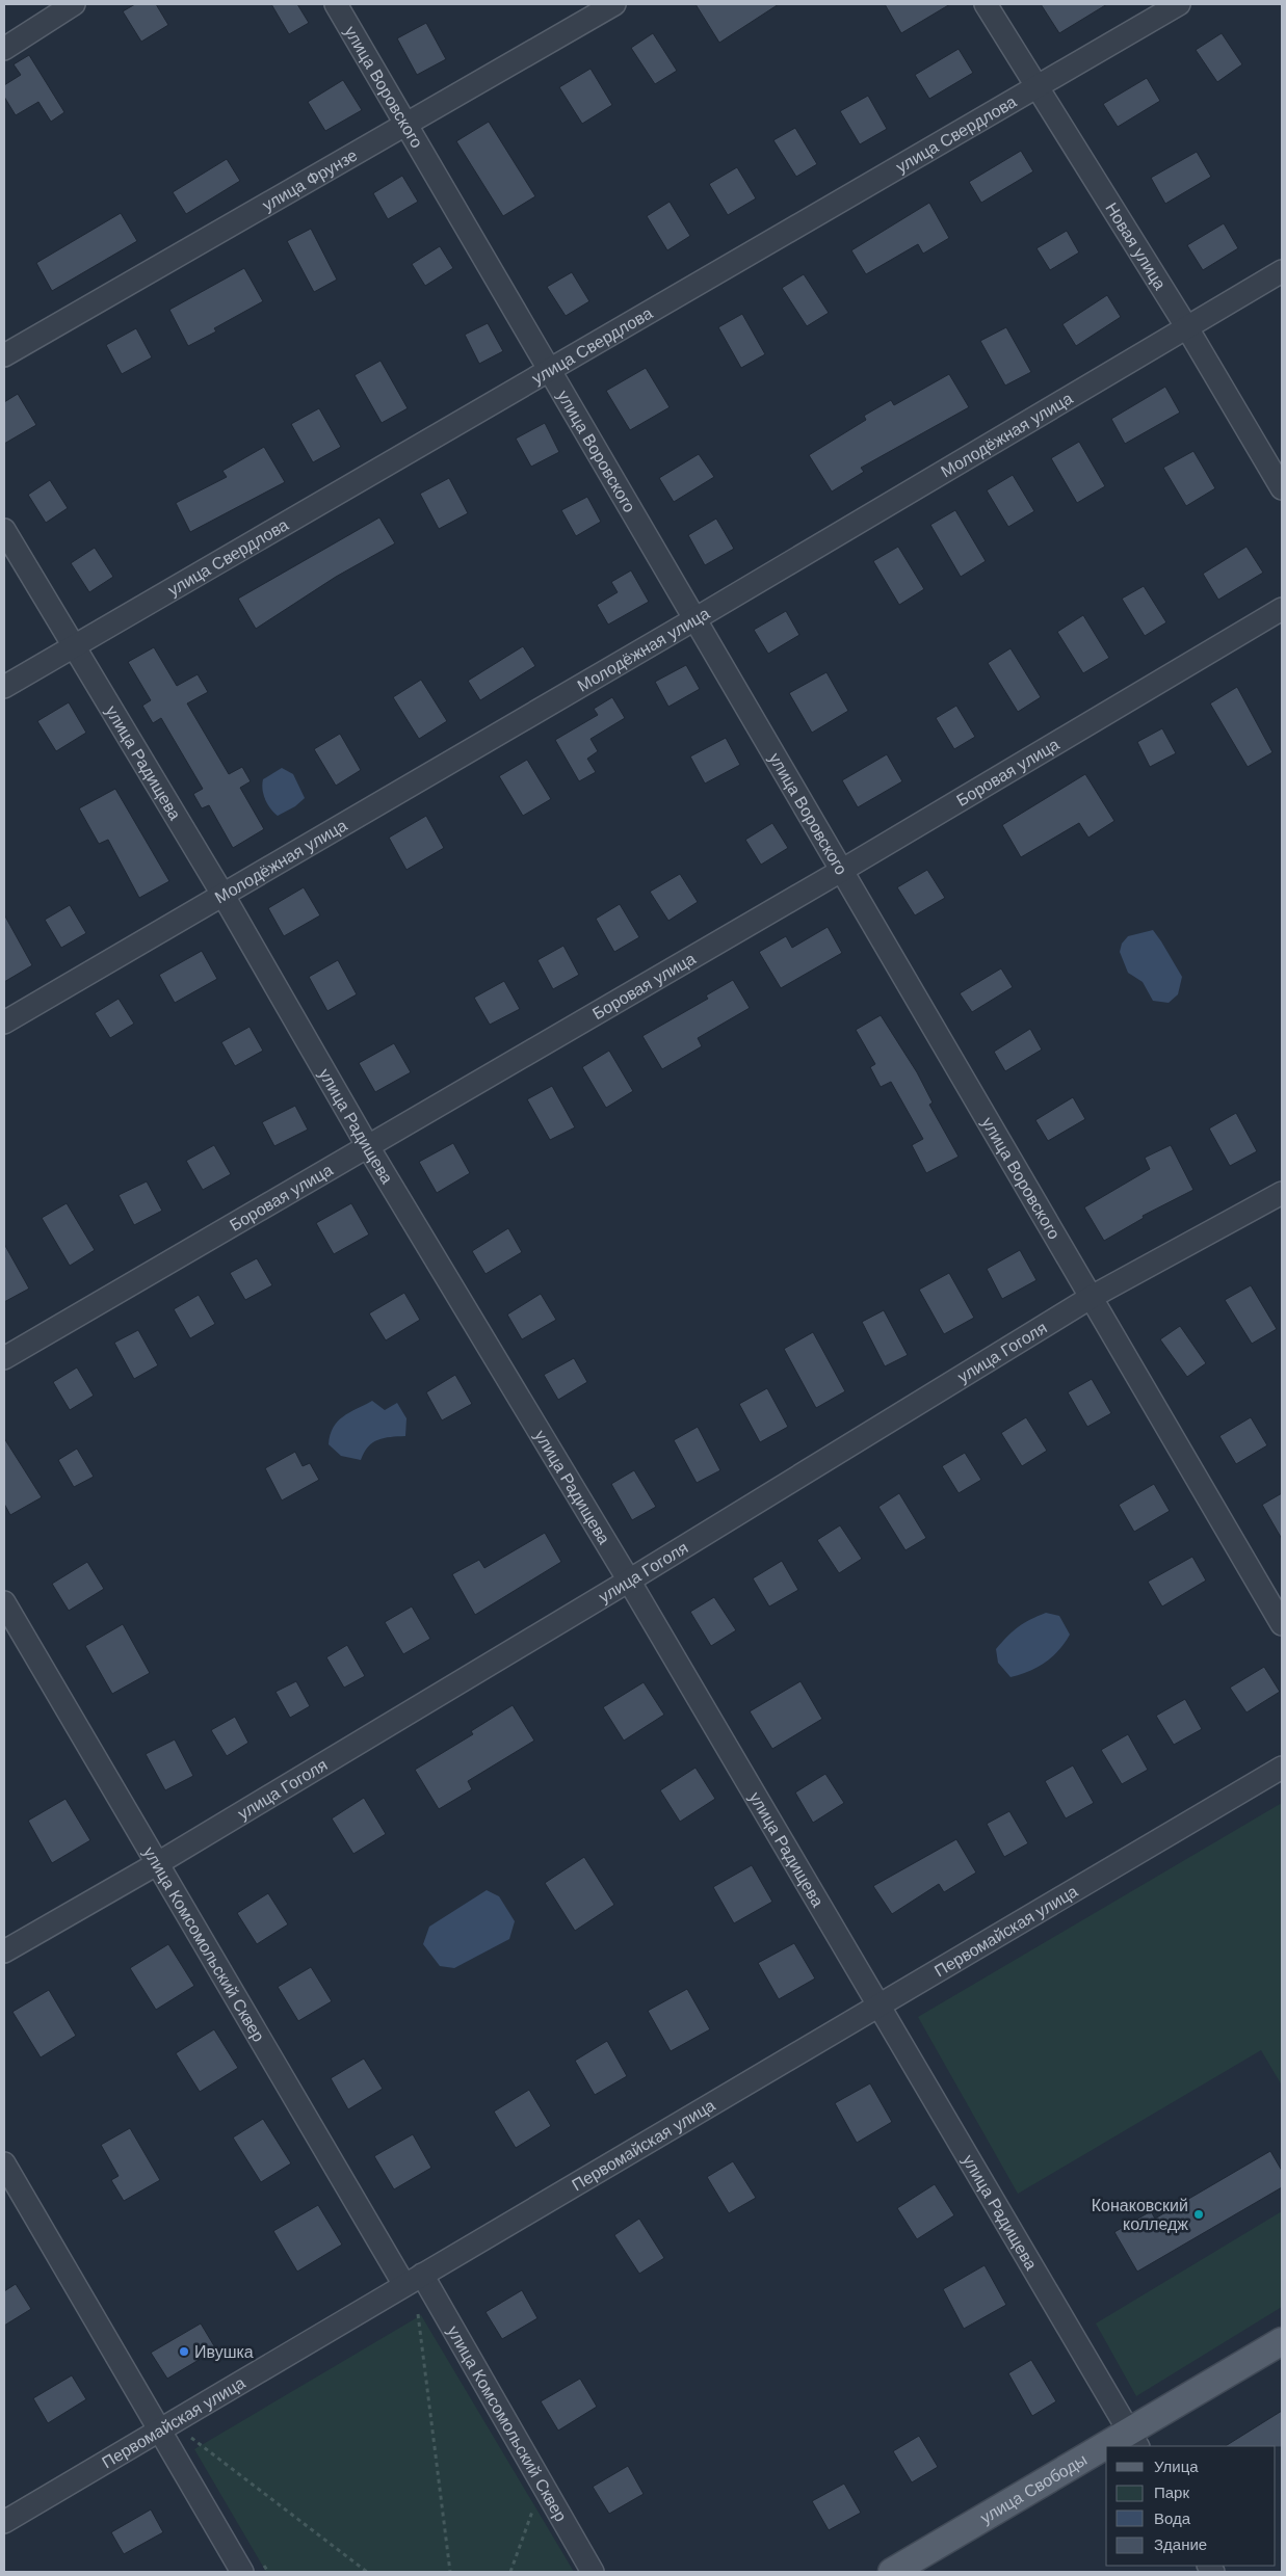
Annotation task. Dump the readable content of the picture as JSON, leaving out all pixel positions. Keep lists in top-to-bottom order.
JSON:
{
  "streets": {
    "main road": ["улица Свободы"],
    "street": [
      "улица Воровского",
      "улица Свердлова",
      "улица Фрунзе",
      "Новая улица",
      "Молодёжная улица",
      "улица Радищева",
      "Боровая улица",
      "улица Гоголя",
      "Первомайская улица",
      "улица Комсомольский Сквер"
    ]
  },
  "crossings": [
    ["улица Воровского", "улица Свердлова"],
    ["улица Воровского", "улица Фрунзе"],
    ["улица Воровского", "Молодёжная улица"],
    ["улица Воровского", "Боровая улица"],
    ["улица Воровского", "улица Гоголя"],
    ["улица Свердлова", "Новая улица"],
    ["улица Свердлова", "улица Радищева"],
    ["Новая улица", "Молодёжная улица"],
    ["Молодёжная улица", "улица Радищева"],
    ["улица Радищева", "Боровая улица"],
    ["улица Радищева", "улица Гоголя"],
    ["улица Радищева", "Первомайская улица"],
    ["улица Радищева", "улица Свободы"],
    ["улица Гоголя", "улица Комсомольский Сквер"],
    ["Первомайская улица", "улица Комсомольский Сквер"]
  ],
  "places": ["Конаковский колледж", "Ивушка"],
  "legend": [
    "Улица",
    "Парк",
    "Вода",
    "Здание"
  ]
}
